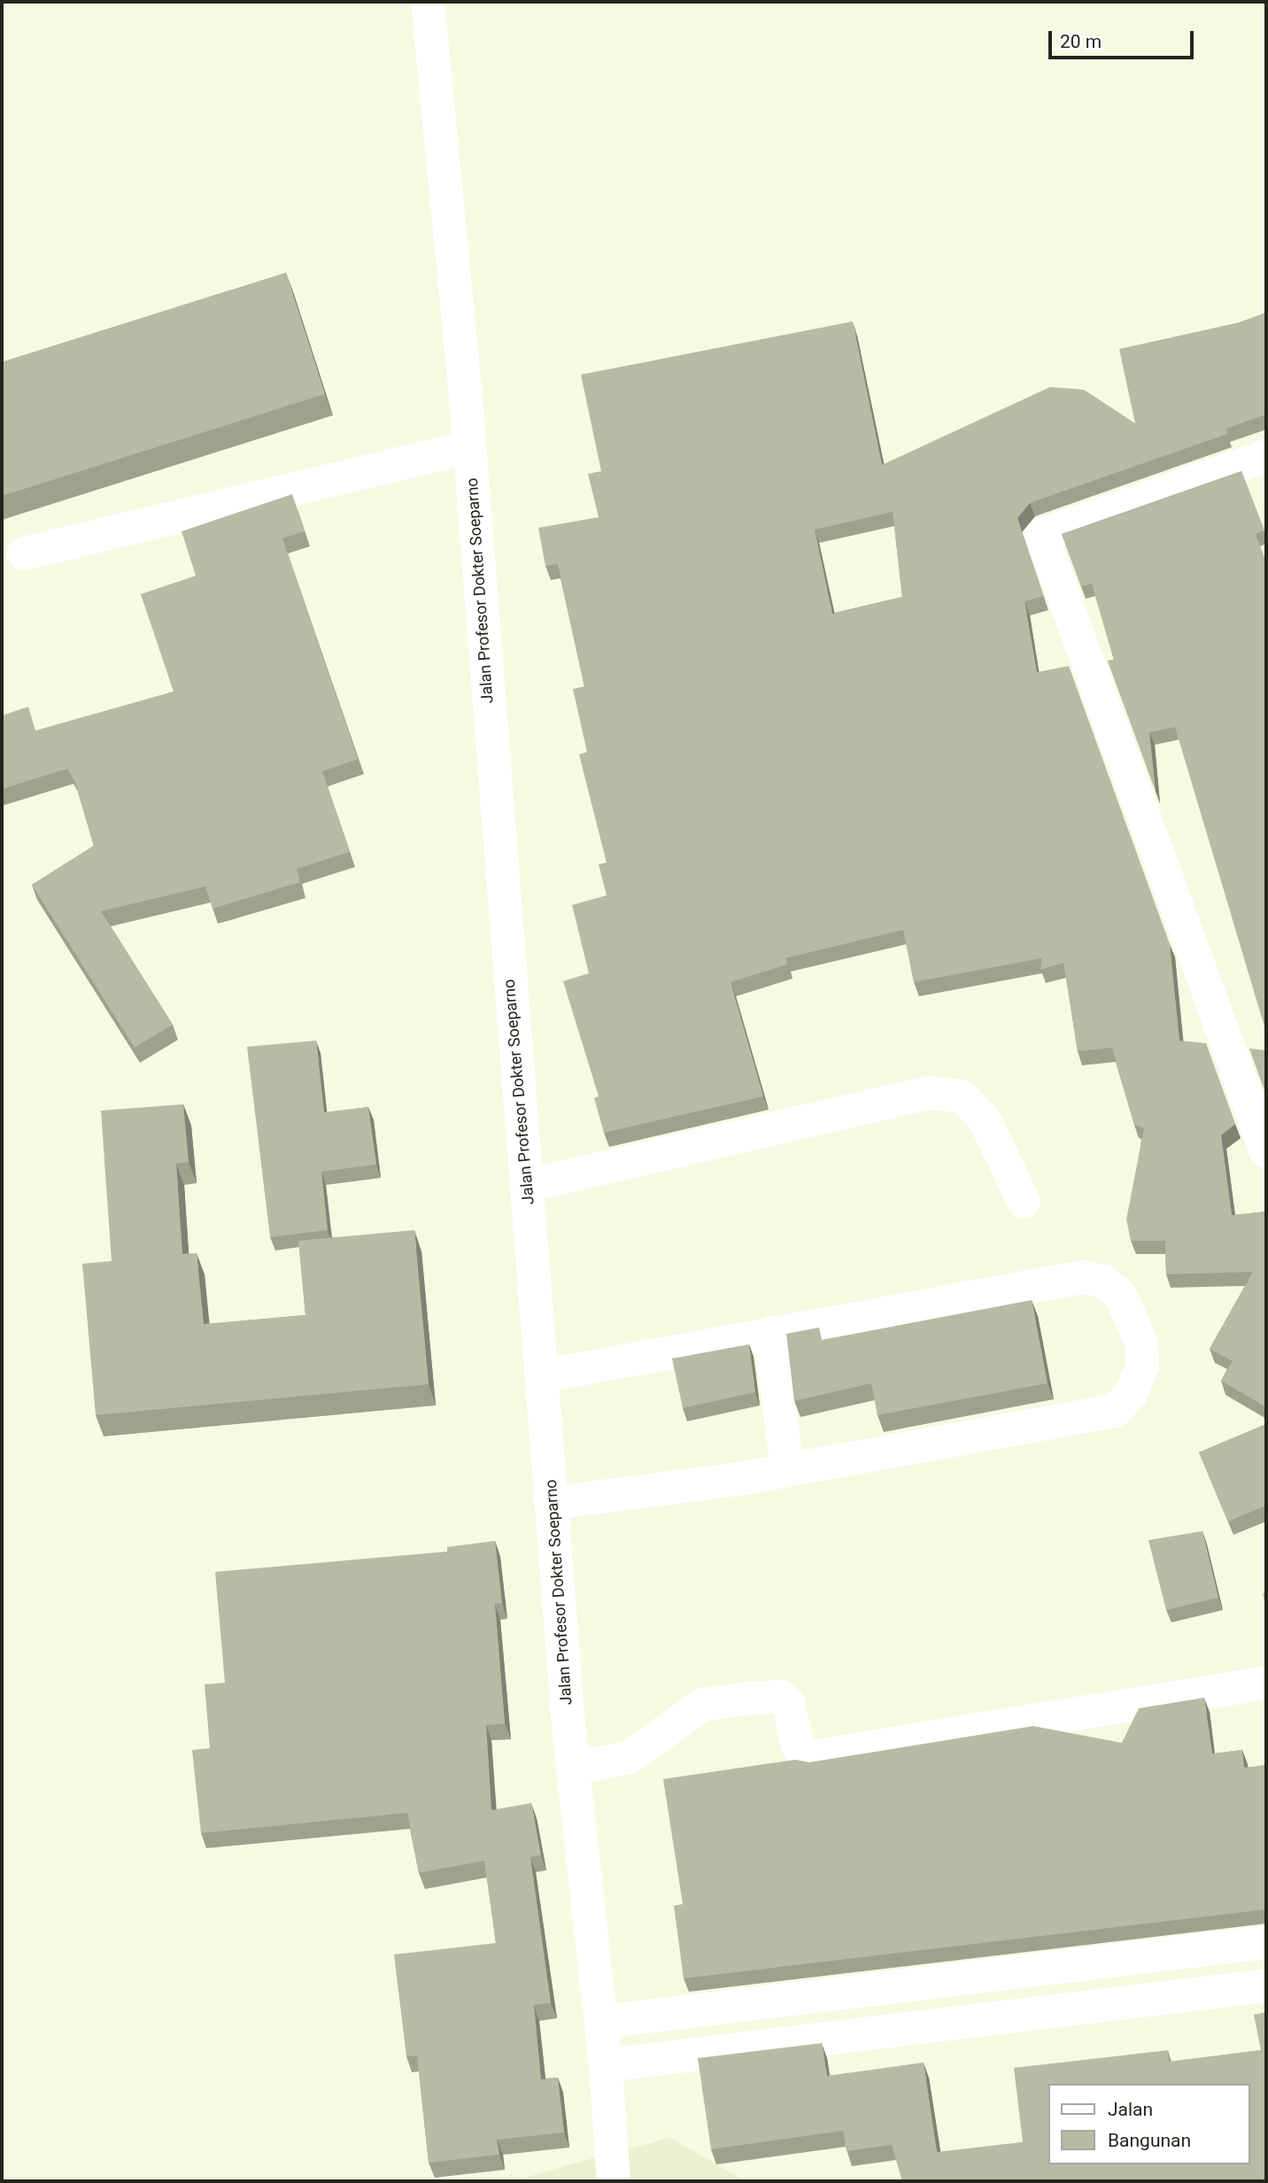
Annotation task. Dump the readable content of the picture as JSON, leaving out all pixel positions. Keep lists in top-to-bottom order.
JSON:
{
  "streets": {
    "street": ["Jalan Profesor Dokter Soeparno"]
  },
  "legend": ["Jalan", "Bangunan"],
  "scale_bar": "20 m"
}
